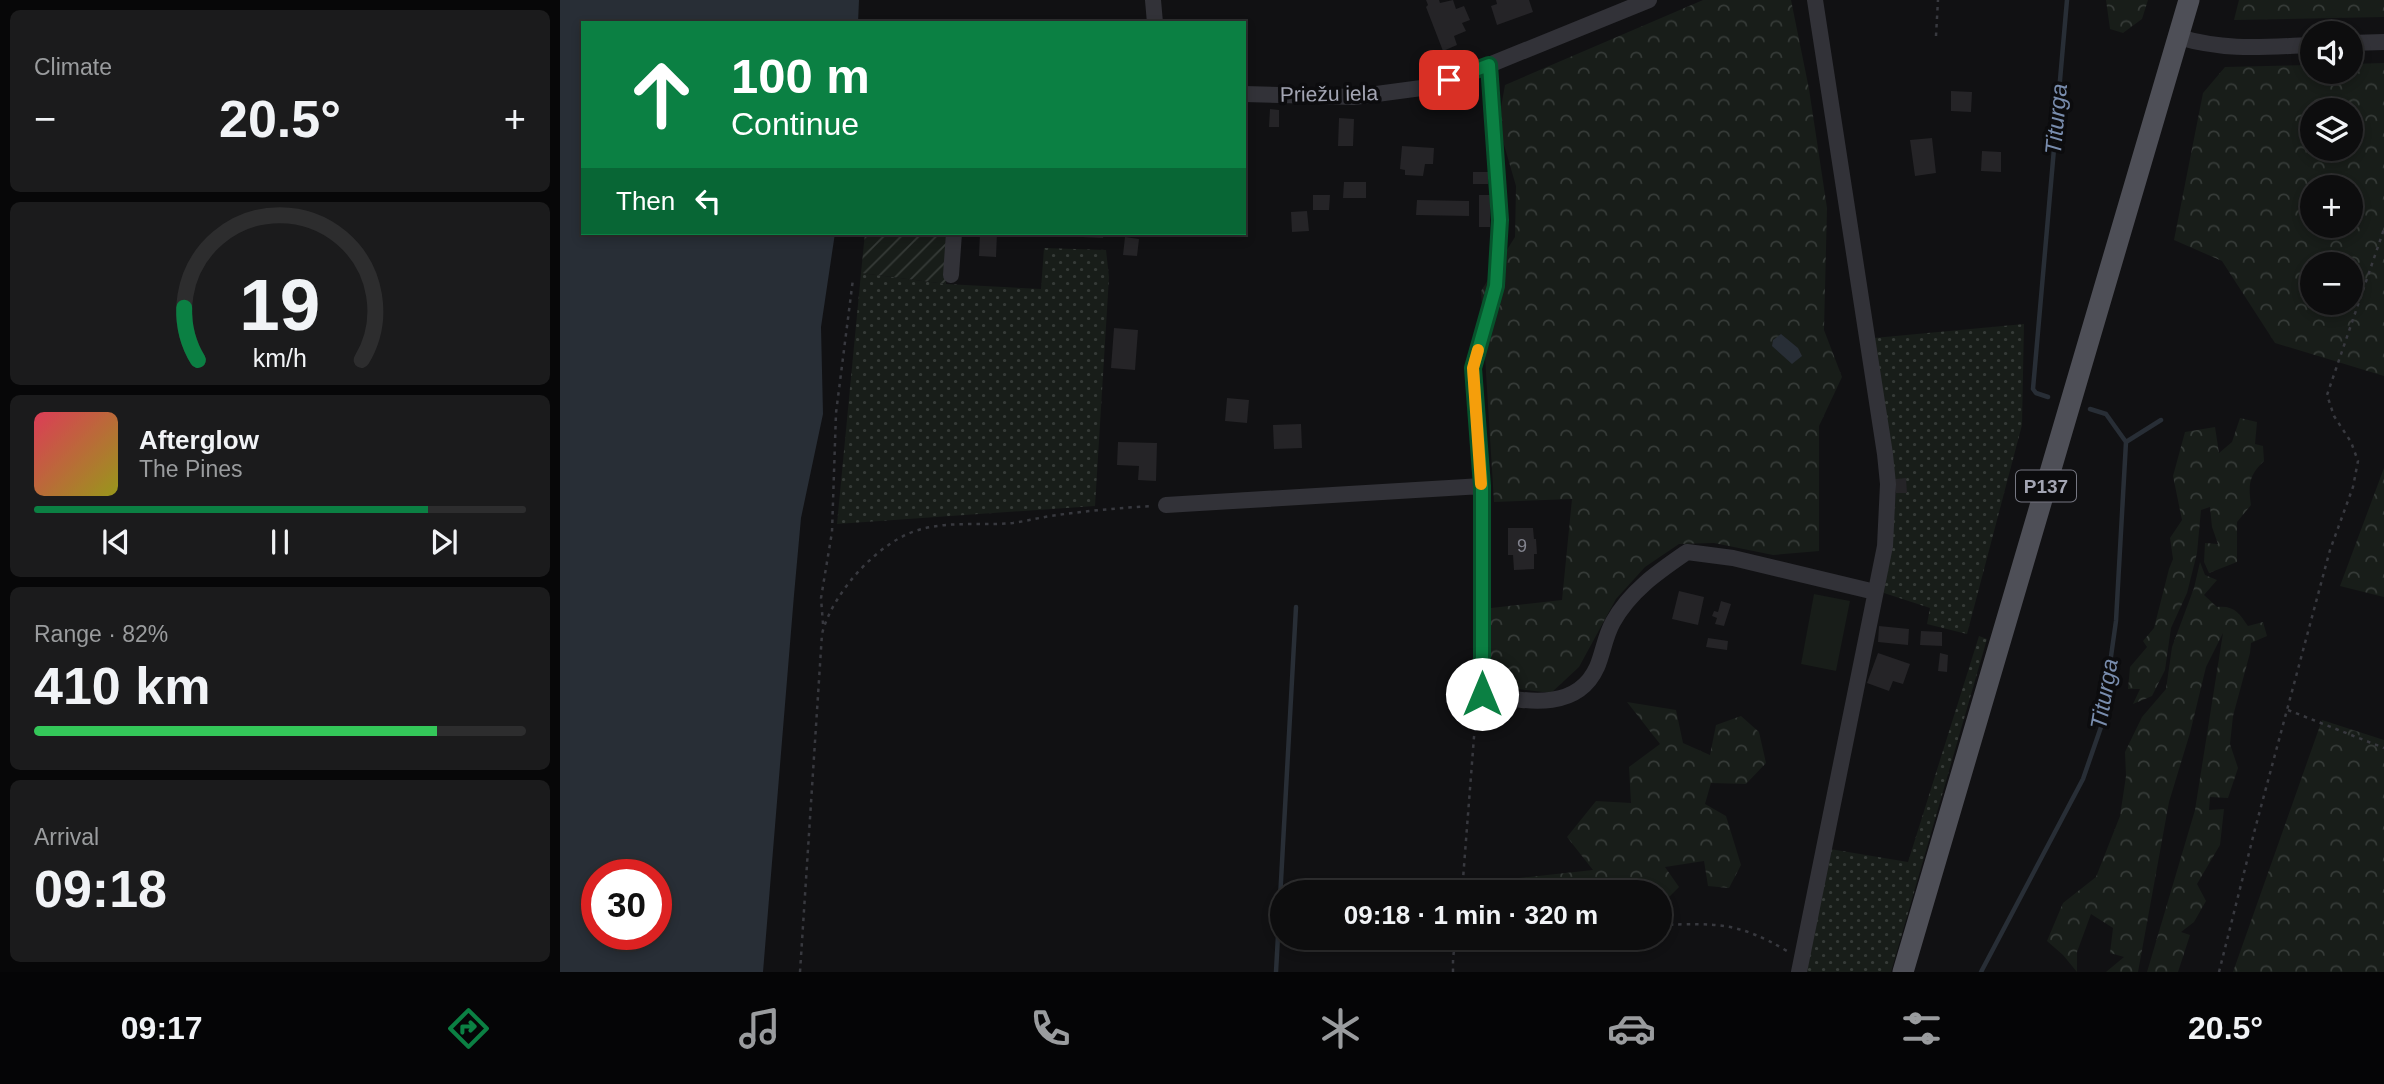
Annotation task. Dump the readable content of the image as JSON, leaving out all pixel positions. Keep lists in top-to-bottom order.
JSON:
{
  "streets": {
    "main road": ["P137"],
    "street": ["Priežu iela"]
  },
  "water": ["Titurga"],
  "house_numbers": ["9"],
  "page": {
    "tile": [
      "Climate",
      ["Range · 82%", "410 km"],
      ["Arrival", "09:18"]
    ],
    "map_buttons": ["+", "−"],
    "turn": ["100 m", "Continue"],
    "heat": ["−", "20.5°", "+"],
    "then": "Then",
    "song": ["Afterglow", "The Pines"],
    "limit": "30",
    "trip": "09:18 · 1 min · 320 m",
    "tabs": ["09:17", "20.5°"],
    "gauge": ["19", "km/h"]
  }
}
